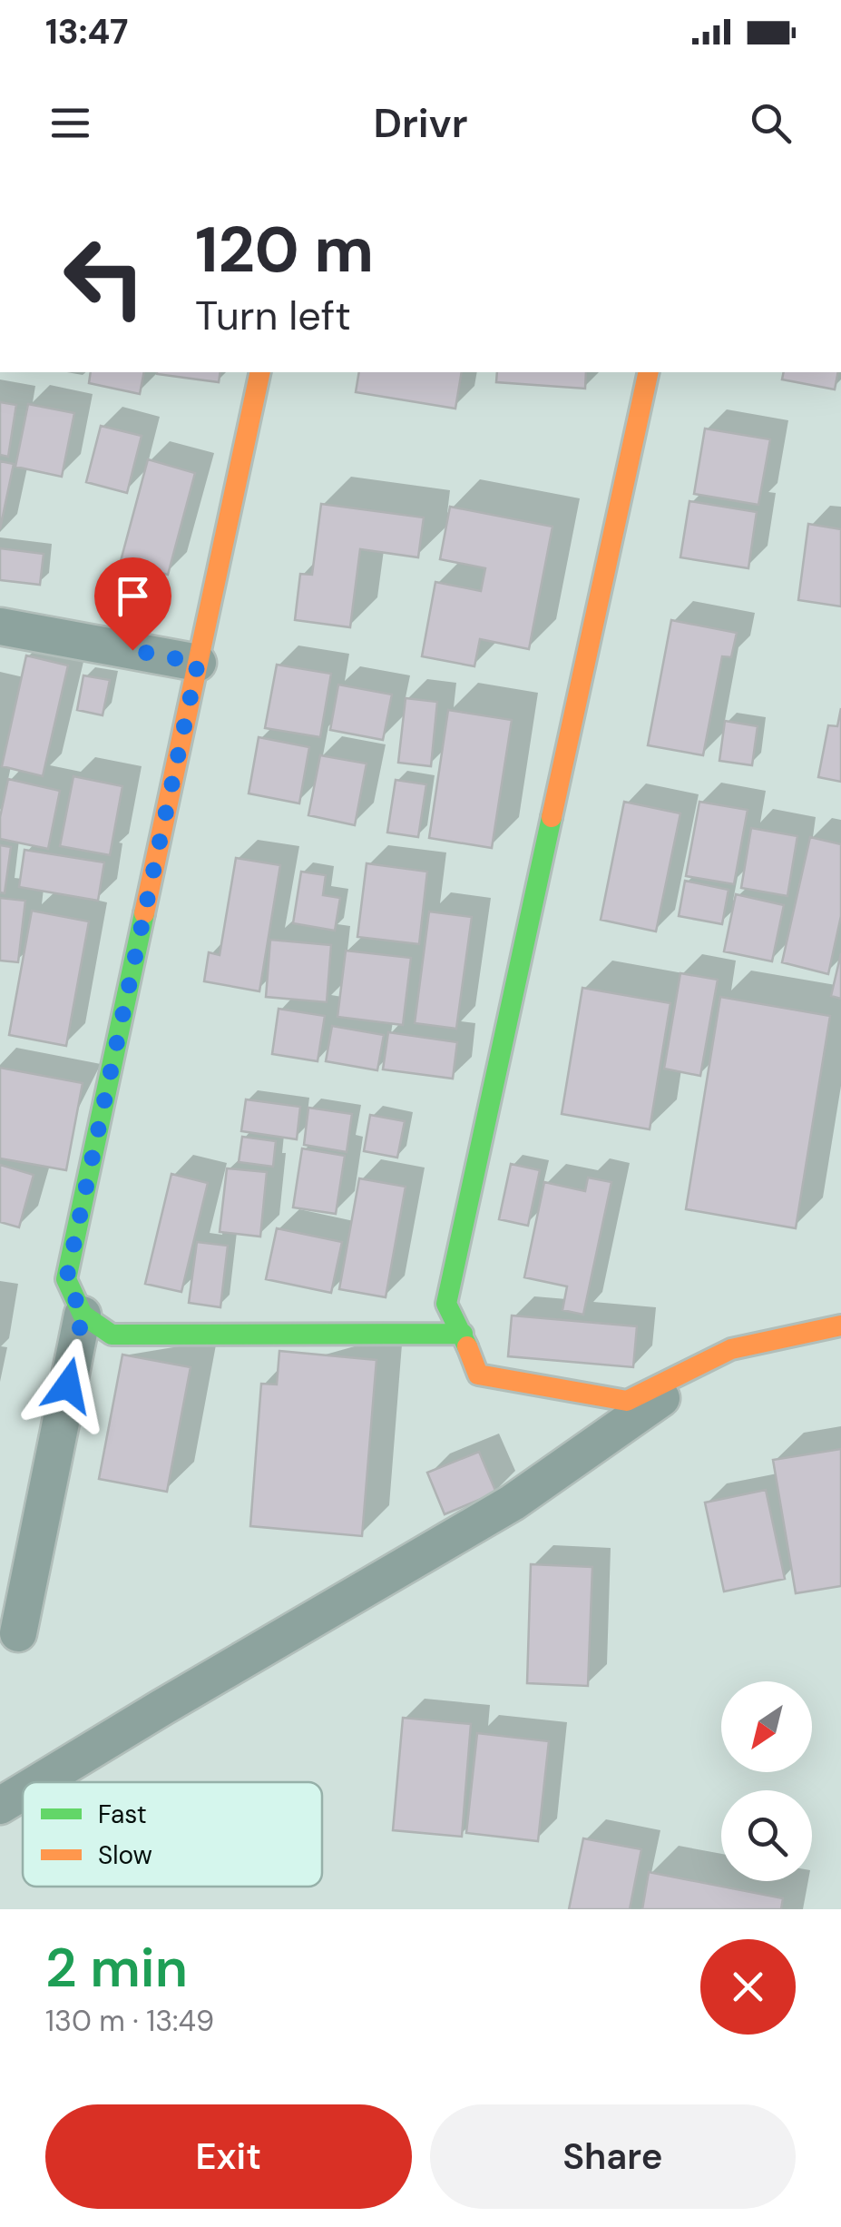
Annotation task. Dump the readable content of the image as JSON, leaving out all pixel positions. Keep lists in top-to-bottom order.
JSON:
{
  "legend": ["Fast", "Slow"],
  "north": "bottom left",
  "page": {
    "status": "13:47",
    "header": "Drivr",
    "turn": ["120 m", "Turn left"],
    "heading": ["2 min", "130 m · 13:49"],
    "buttons": ["Exit", "Share"]
  }
}
